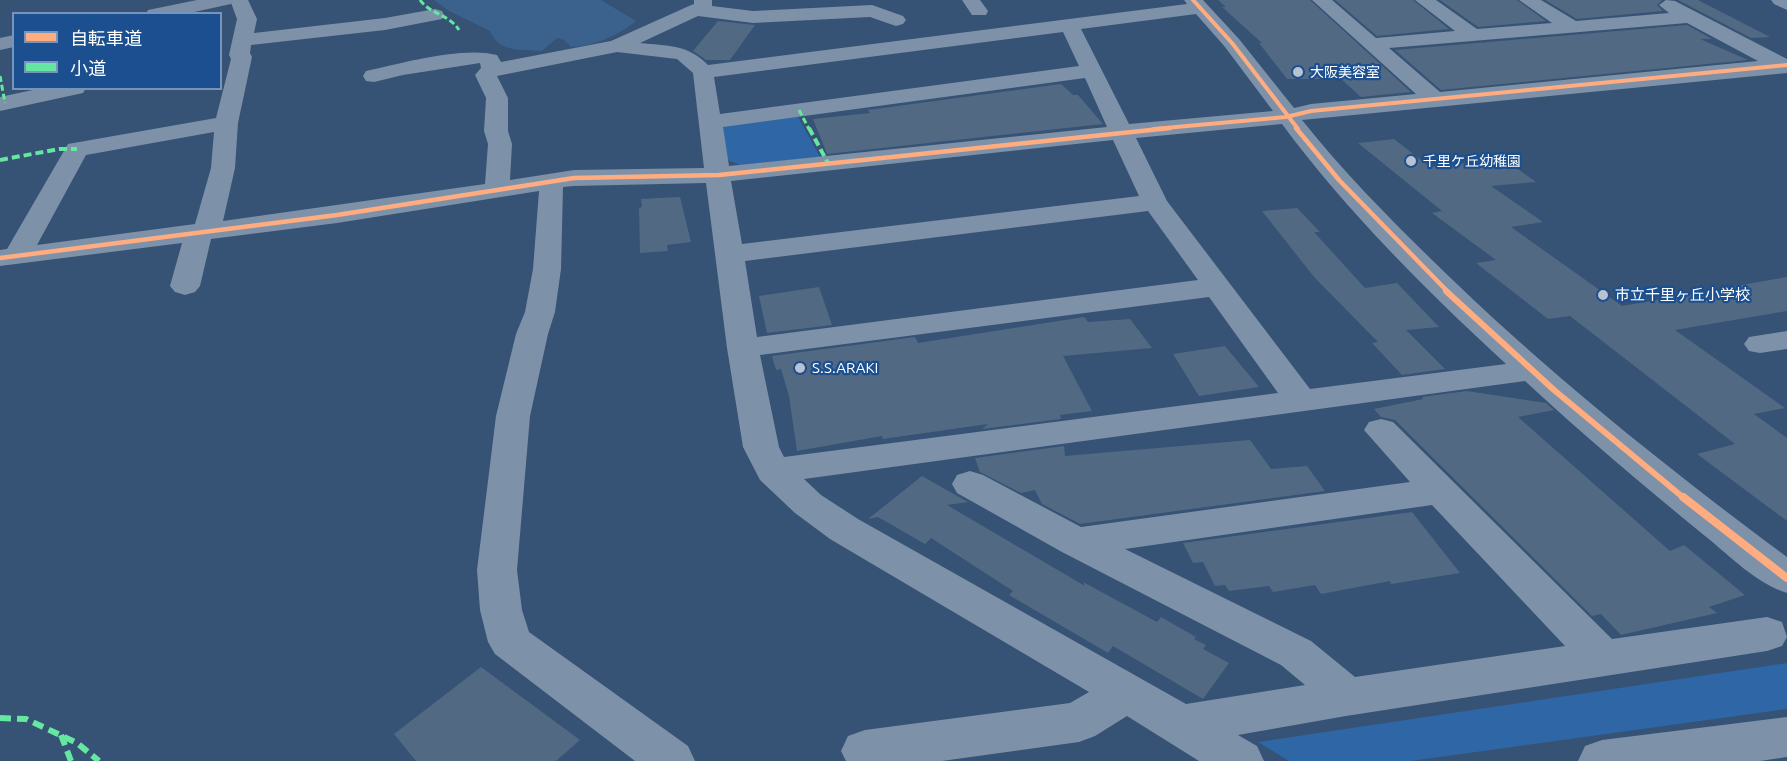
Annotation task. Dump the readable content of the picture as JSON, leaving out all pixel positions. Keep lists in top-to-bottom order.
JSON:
{
  "places": [
    "大阪美容室",
    "千里ケ丘幼稚園",
    "市立千里ヶ丘小学校",
    "S.S.ARAKI"
  ],
  "legend": ["自転車道", "小道"]
}
